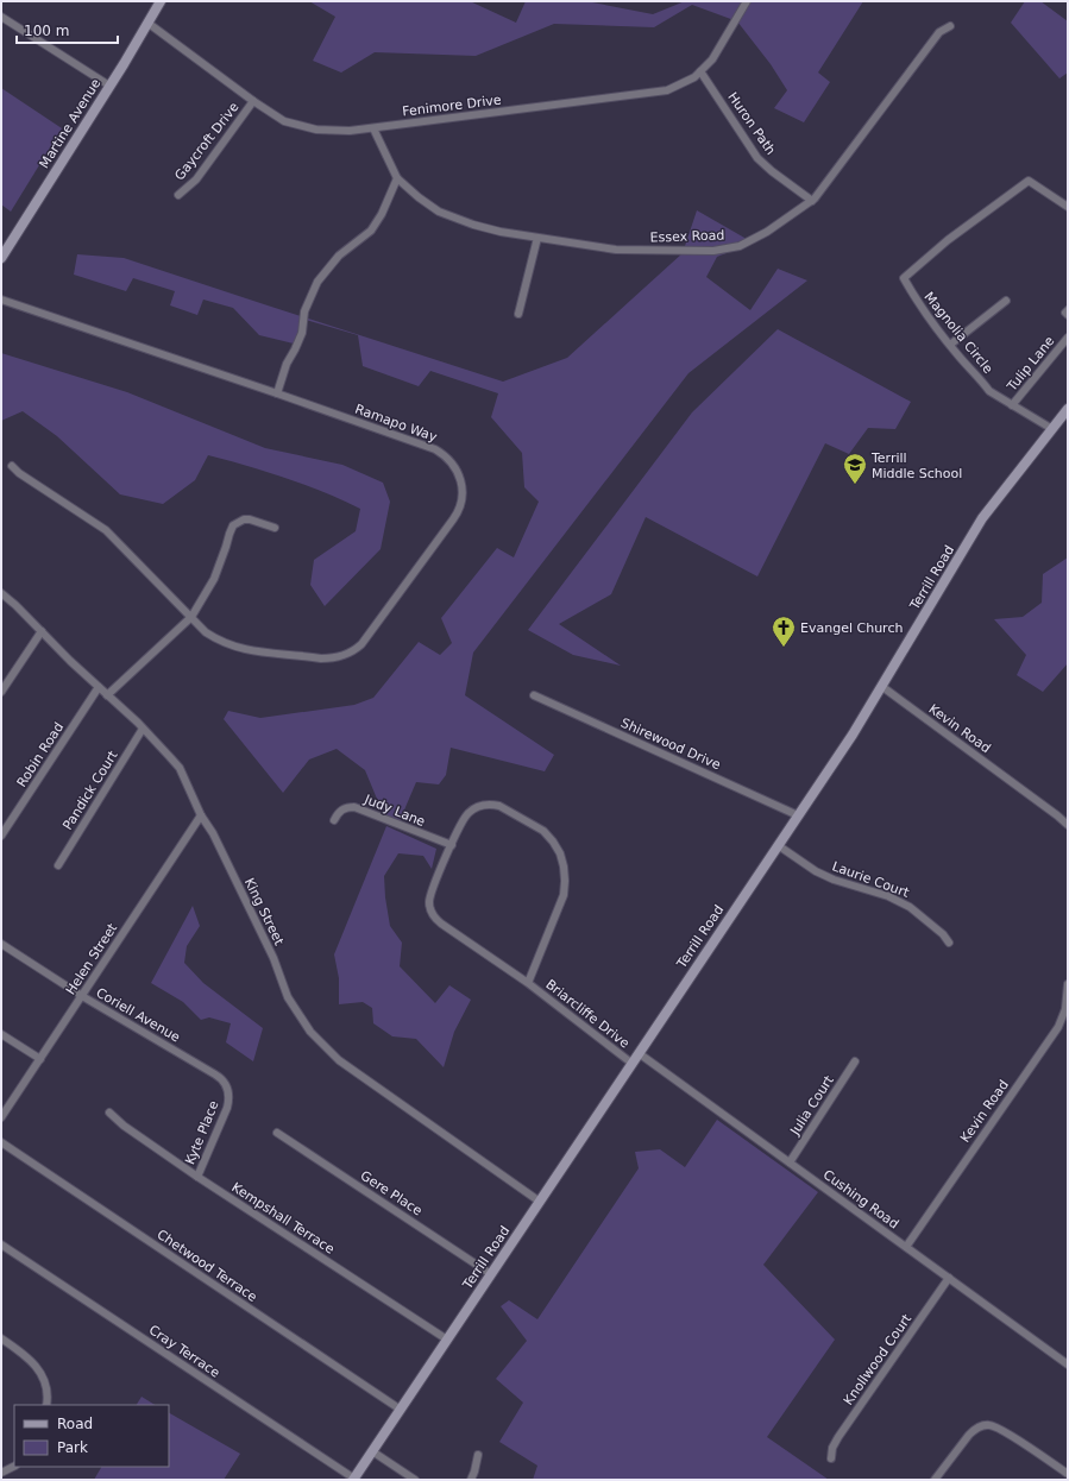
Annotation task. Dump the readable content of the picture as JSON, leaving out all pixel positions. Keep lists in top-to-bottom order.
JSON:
{
  "streets": {
    "street": [
      "Fenimore Drive",
      "Martine Avenue",
      "Huron Path",
      "Gaycroft Drive",
      "Essex Road",
      "Magnolia Circle",
      "Tulip Lane",
      "Ramapo Way",
      "Terrill Road",
      "Kevin Road",
      "Shirewood Drive",
      "Robin Road",
      "Pandick Court",
      "Judy Lane",
      "Laurie Court",
      "King Street",
      "Helen Street",
      "Briarcliffe Drive",
      "Coriell Avenue",
      "Julia Court",
      "Kyte Place",
      "Gere Place",
      "Cushing Road",
      "Kempshall Terrace",
      "Chetwood Terrace",
      "Cray Terrace",
      "Knollwood Court"
    ]
  },
  "crossings": [
    ["Fenimore Drive", "Martine Avenue"],
    ["Fenimore Drive", "Huron Path"],
    ["Fenimore Drive", "Gaycroft Drive"],
    ["Fenimore Drive", "Essex Road"],
    ["Huron Path", "Essex Road"],
    ["Magnolia Circle", "Tulip Lane"],
    ["Magnolia Circle", "Terrill Road"],
    ["Terrill Road", "Kevin Road"],
    ["Terrill Road", "Shirewood Drive"],
    ["Terrill Road", "Laurie Court"],
    ["Terrill Road", "King Street"],
    ["Terrill Road", "Briarcliffe Drive"],
    ["Terrill Road", "Gere Place"],
    ["Terrill Road", "Cushing Road"],
    ["Terrill Road", "Kempshall Terrace"],
    ["Terrill Road", "Chetwood Terrace"],
    ["Terrill Road", "Cray Terrace"],
    ["Kevin Road", "Cushing Road"],
    ["Robin Road", "King Street"],
    ["Pandick Court", "King Street"],
    ["Judy Lane", "Briarcliffe Drive"],
    ["King Street", "Helen Street"],
    ["Helen Street", "Coriell Avenue"],
    ["Coriell Avenue", "Kyte Place"],
    ["Julia Court", "Cushing Road"],
    ["Kyte Place", "Kempshall Terrace"],
    ["Cushing Road", "Knollwood Court"]
  ],
  "places": {
    "school or university": ["Terrill Middle School"],
    "church": ["Evangel Church"]
  },
  "legend": ["Road", "Park"],
  "scale_bar": "100 m"
}
